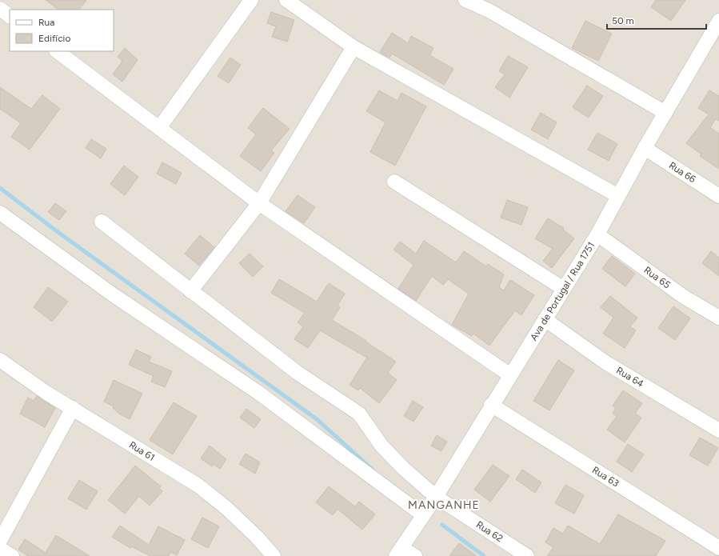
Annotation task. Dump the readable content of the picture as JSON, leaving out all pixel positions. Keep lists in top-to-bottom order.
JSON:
{
  "streets": {
    "street": [
      "Rua 66",
      "Rua 65",
      "Ava de Portugal / Rua 1751",
      "Rua 64",
      "Rua 61",
      "Rua 63",
      "Rua 62"
    ]
  },
  "crossings": [
    ["Rua 66", "Ava de Portugal / Rua 1751"],
    ["Rua 65", "Ava de Portugal / Rua 1751"],
    ["Ava de Portugal / Rua 1751", "Rua 64"],
    ["Ava de Portugal / Rua 1751", "Rua 63"],
    ["Ava de Portugal / Rua 1751", "Rua 62"]
  ],
  "districts": ["MANGANHE"],
  "legend": ["Rua", "Edifício"],
  "scale_bar": "50 m"
}
